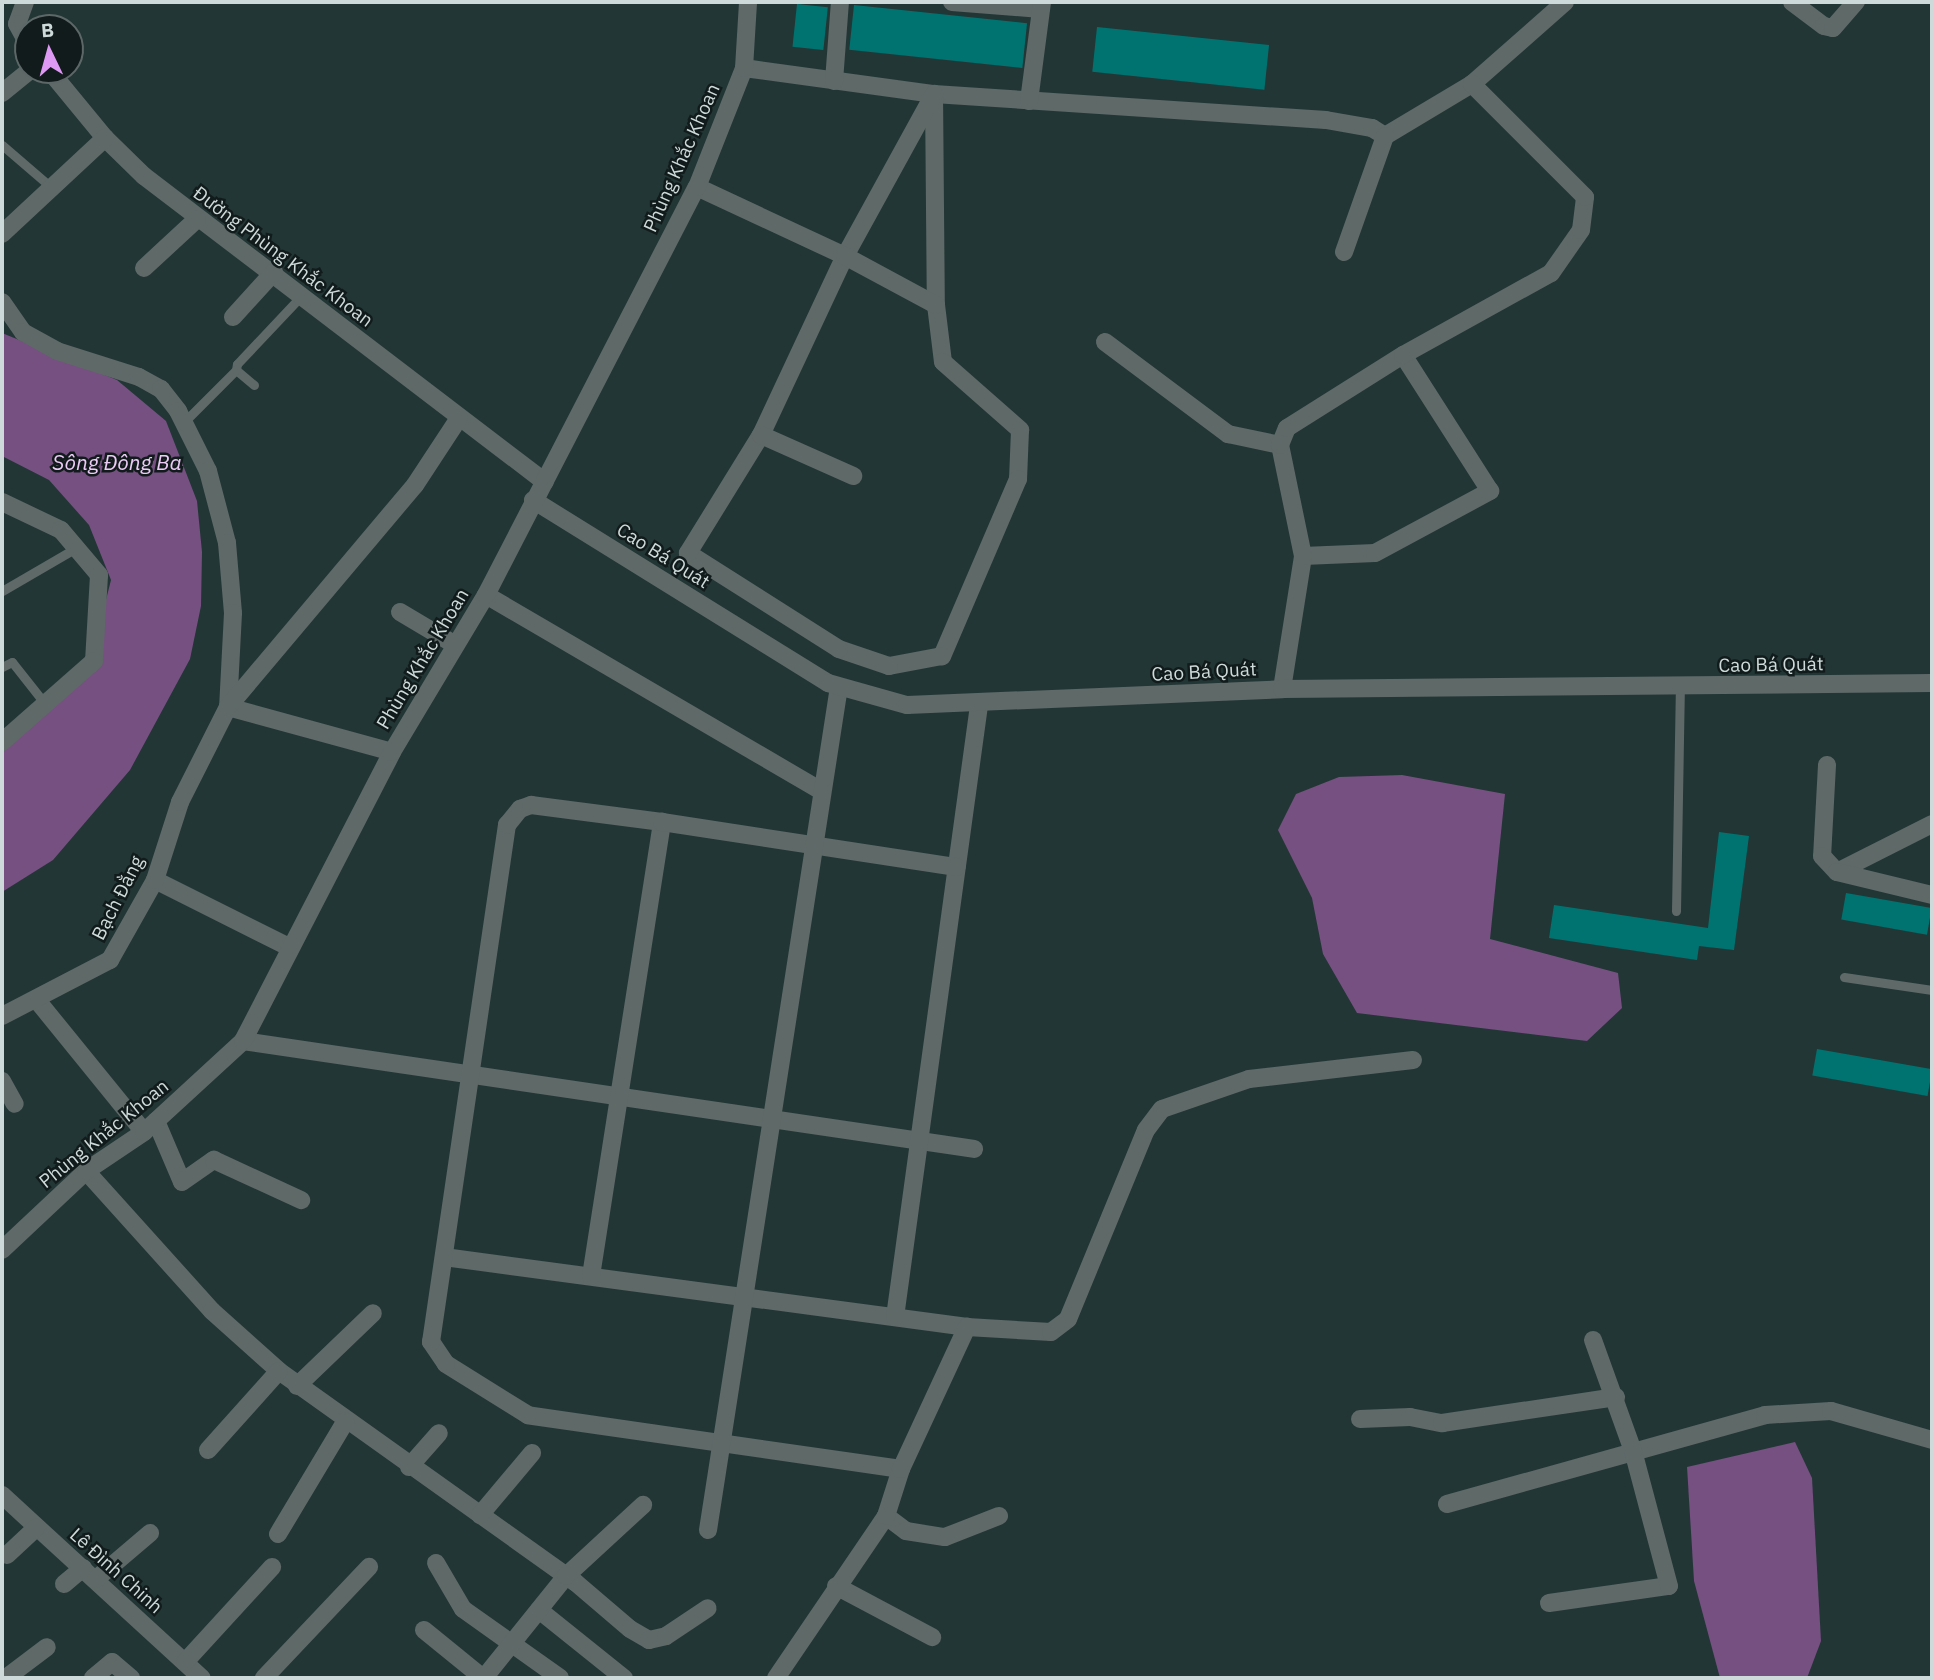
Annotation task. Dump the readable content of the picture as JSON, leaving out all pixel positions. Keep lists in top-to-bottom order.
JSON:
{
  "streets": {
    "street": [
      "Phùng Khắc Khoan",
      "Đường Phùng Khắc Khoan",
      "Cao Bá Quát",
      "Bạch Đằng",
      "Lê Đình Chinh"
    ]
  },
  "crossings": [
    ["Phùng Khắc Khoan", "Đường Phùng Khắc Khoan"],
    ["Phùng Khắc Khoan", "Cao Bá Quát"]
  ],
  "water": ["Sông Đông Ba"],
  "north": "top"
}
